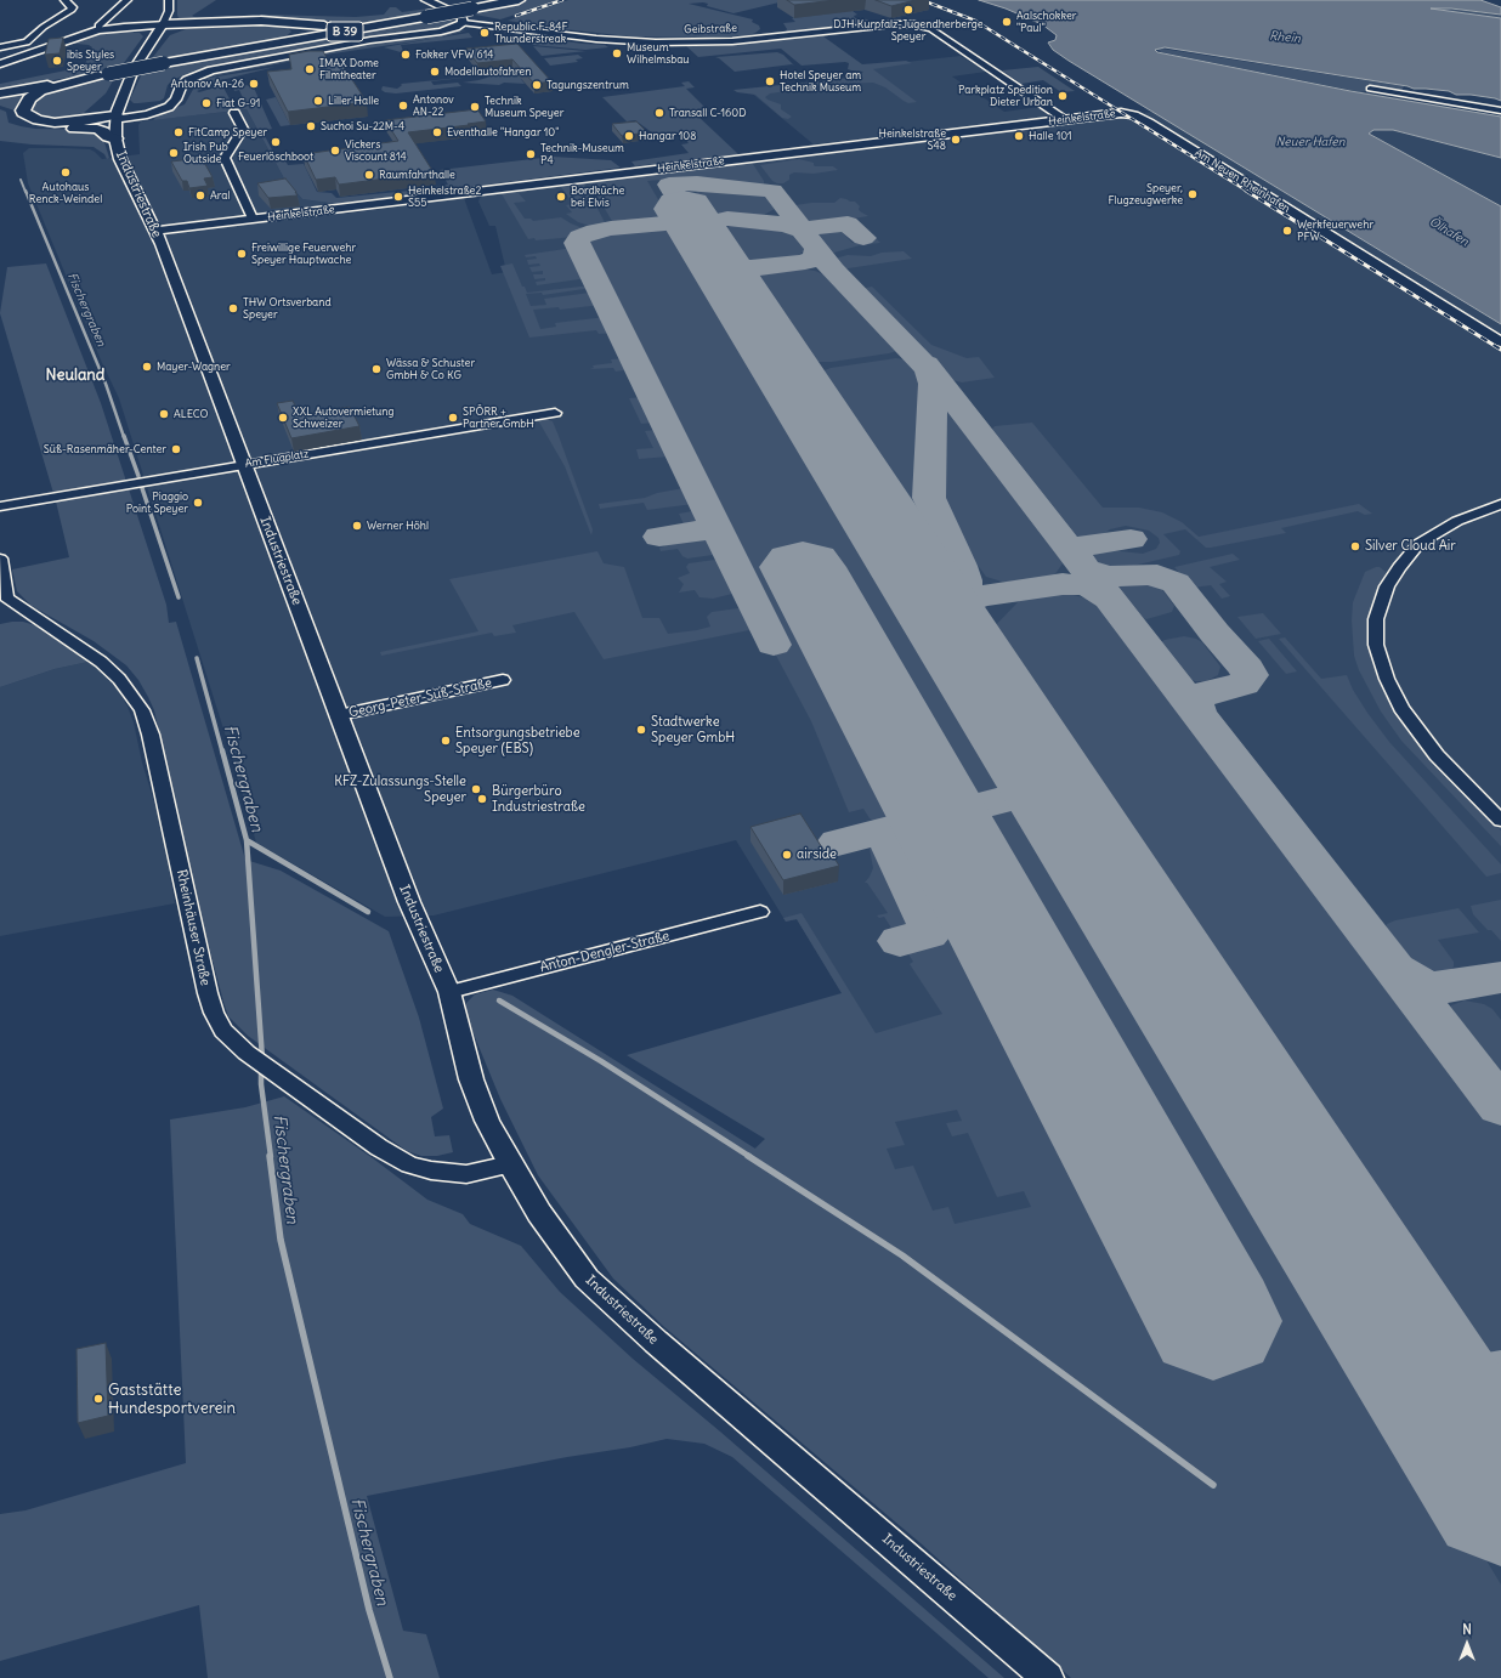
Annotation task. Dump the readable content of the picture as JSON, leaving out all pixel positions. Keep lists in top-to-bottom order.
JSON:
{
  "streets": {
    "main road": ["B 39"],
    "street": [
      "Geibstraße",
      "Heinkelstraße",
      "Am Neuen Rheinhafen",
      "Industriestraße",
      "Am Flugplatz",
      "Georg-Peter-Süß-Straße",
      "Rheinhäuser Straße",
      "Anton-Dengler-Straße"
    ]
  },
  "crossings": [
    ["B 39", "Industriestraße"],
    ["Heinkelstraße", "Am Neuen Rheinhafen"],
    ["Heinkelstraße", "Industriestraße"],
    ["Industriestraße", "Am Flugplatz"],
    ["Industriestraße", "Georg-Peter-Süß-Straße"],
    ["Industriestraße", "Rheinhäuser Straße"],
    ["Industriestraße", "Anton-Dengler-Straße"]
  ],
  "districts": ["Neuland"],
  "water": [
    "Rhein",
    "Neuer Hafen",
    "Ölhafen",
    "Fischergraben"
  ],
  "places": [
    "DJH Kurpfalz-Jugendherberge Speyer",
    "Aalschokker \"Paul\"",
    "Republic F-84F Thunderstreak",
    "Museum Wilhelmsbau",
    "Fokker VFW 614",
    "ibis Styles Speyer",
    "IMAX Dome Filmtheater",
    "Modellautofahren",
    "Hotel Speyer am Technik Museum",
    "Antonov An-26",
    "Tagungszentrum",
    "Parkplatz Spedition Dieter Urban",
    "Liller Halle",
    "Fiat G-91",
    "Antonov AN-22",
    "Technik Museum Speyer",
    "Transall C-160D",
    "Suchoi Su-22M-4",
    "FitCamp Speyer",
    "Eventhalle \"Hangar 10\"",
    "Hangar 108",
    "Halle 101",
    "Heinkelstraße S48",
    "Feuerlöschboot",
    "Vickers Viscount 814",
    "Irish Pub Outside",
    "Technik-Museum P4",
    "Autohaus Renck-Weindel",
    "Raumfahrthalle",
    "Speyer, Flugzeugwerke",
    "Aral",
    "Heinkelstraße2 S55",
    "Bordküche bei Elvis",
    "Werkfeuerwehr PFW",
    "Freiwillige Feuerwehr Speyer Hauptwache",
    "THW Ortsverband Speyer",
    "Mayer-Wagner",
    "Wässa & Schuster GmbH & Co KG",
    "ALECO",
    "XXL Autovermietung Schweizer",
    "SPÖRR + Partner GmbH",
    "Süß-Rasenmäher-Center",
    "Piaggio Point Speyer",
    "Werner Höhl",
    "Silver Cloud Air",
    "Stadtwerke Speyer GmbH",
    "Entsorgungsbetriebe Speyer (EBS)",
    "KFZ-Zulassungs-Stelle Speyer",
    "Bürgerbüro Industriestraße",
    "airside",
    "Gaststätte Hundesportverein"
  ],
  "north": "top"
}
